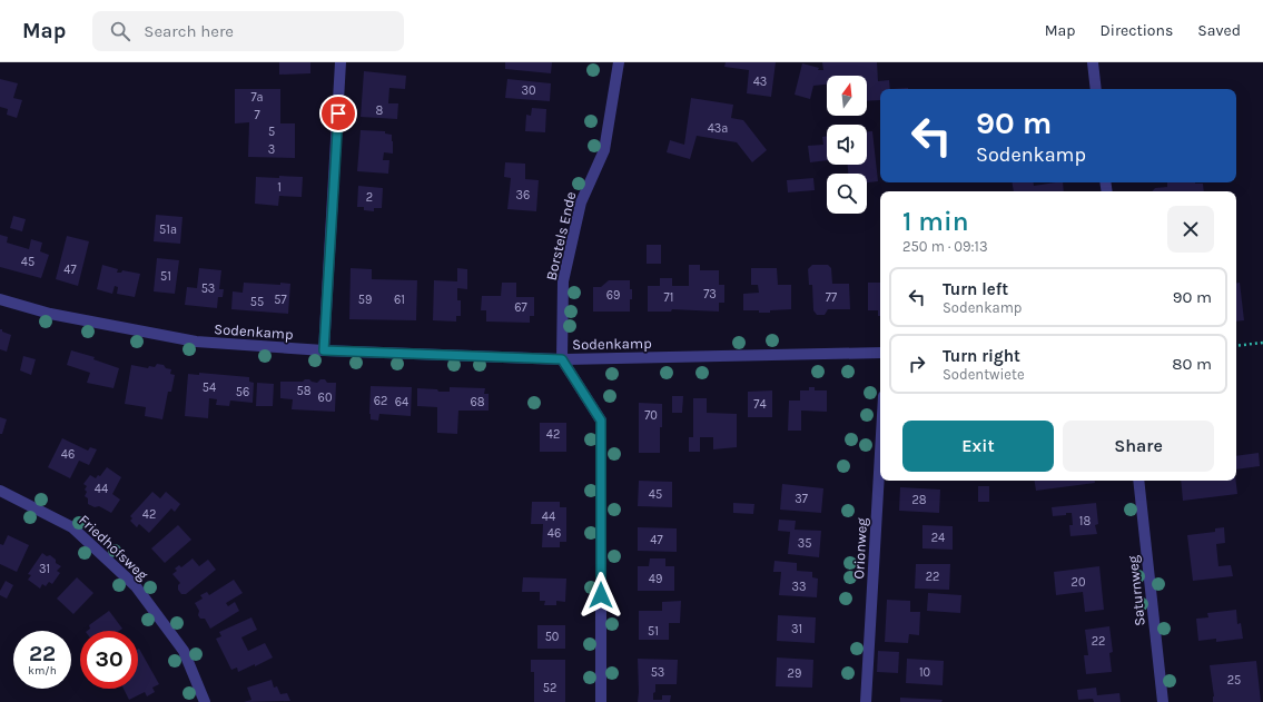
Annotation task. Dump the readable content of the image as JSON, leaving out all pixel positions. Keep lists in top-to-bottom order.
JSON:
{
  "streets": {
    "street": [
      "Borstels Ende",
      "Sodenkamp",
      "Friedhofsweg",
      "Orionweg",
      "Saturnweg"
    ]
  },
  "crossings": [
    ["Borstels Ende", "Sodenkamp"]
  ],
  "house_numbers": [
    "43",
    "30",
    "7a",
    "8",
    "7",
    "43a",
    "5",
    "3",
    "1",
    "36",
    "2",
    "51a",
    "45",
    "47",
    "51",
    "53",
    "73",
    "69",
    "71",
    "77",
    "57",
    "59",
    "61",
    "55",
    "67",
    "54",
    "58",
    "56",
    "60",
    "62",
    "64",
    "68",
    "74",
    "70",
    "42",
    "46",
    "44",
    "45",
    "37",
    "28",
    "42",
    "44",
    "18",
    "46",
    "24",
    "47",
    "35",
    "31",
    "22",
    "49",
    "20",
    "33",
    "31",
    "51",
    "50",
    "22",
    "53",
    "10",
    "29",
    "25",
    "52"
  ],
  "north": "top",
  "page": {
    "header": "Map",
    "search": "Search here",
    "nav": ["Map", "Directions", "Saved"],
    "turn": ["90 m", "Sodenkamp"],
    "heading": ["1 min", "250 m · 09:13"],
    "list": [
      {
        "name": "Turn left",
        "note": "Sodenkamp",
        "value": "90 m"
      },
      {
        "name": "Turn right",
        "note": "Sodentwiete",
        "value": "80 m"
      }
    ],
    "buttons": ["Exit", "Share"],
    "speed": "22 km/h",
    "limit": "30"
  }
}
